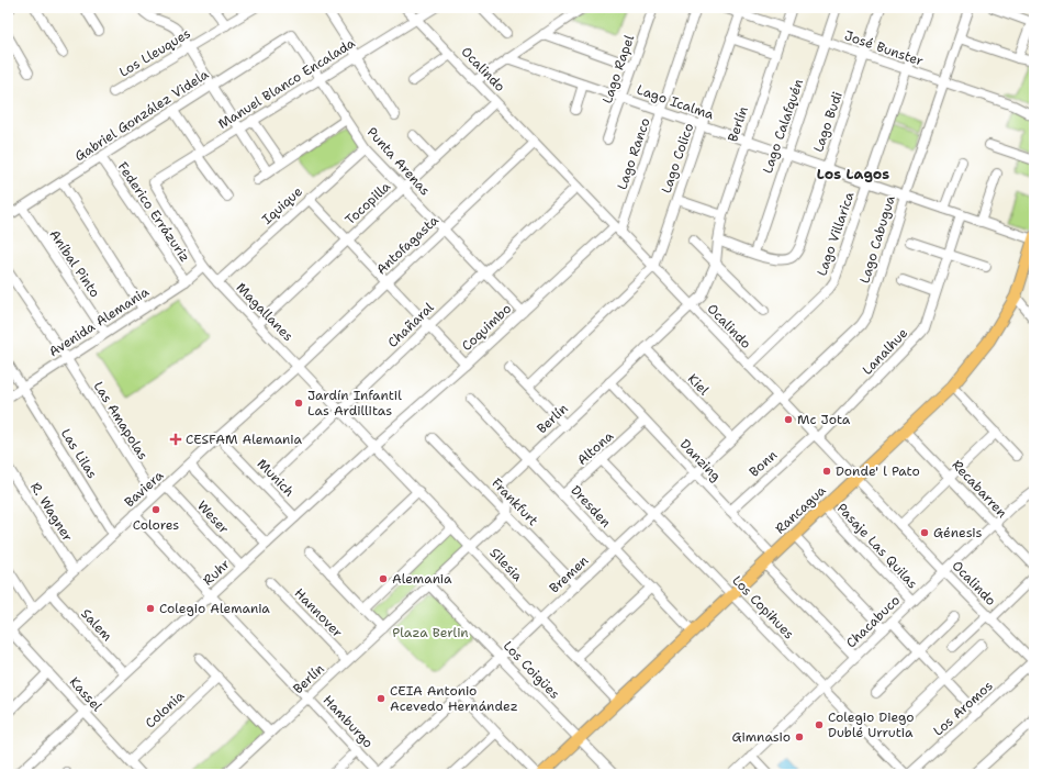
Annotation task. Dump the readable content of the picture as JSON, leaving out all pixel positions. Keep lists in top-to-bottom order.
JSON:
{
  "streets": {
    "main road": ["Rancagua"],
    "street": [
      "José Bunster",
      "Los Lleuques",
      "Ocalindo",
      "Lago Rapel",
      "Manuel Blanco Encalada",
      "Lago Icalma",
      "Gabriel González Videla",
      "Lago Budi",
      "Berlín",
      "Lago Calafquén",
      "Lago Ranco",
      "Lago Colico",
      "Punta Arenas",
      "Tocopilla",
      "Iquique",
      "Federico Errázuriz",
      "Lago Villarica",
      "Lago Cabugua",
      "Antofagasta",
      "Aníbal Pinto",
      "Magallanes",
      "Avenida Alemania",
      "Chañaral",
      "Coquimbo",
      "Lanalhue",
      "Kiel",
      "Las Amapolas",
      "Altona",
      "Las Lilas",
      "Danzing",
      "Bonn",
      "Munich",
      "Baviera",
      "Recabarren",
      "Frankfurt",
      "Dresden",
      "R. Wagner",
      "Weser",
      "Pasaje Las Quilas",
      "Silesia",
      "Ruhr",
      "Bremen",
      "Los Copihues",
      "Hannover",
      "Chacabuco",
      "Salem",
      "Los Coigües",
      "Kassel",
      "Los Aromos",
      "Colonia",
      "Hamburgo"
    ]
  },
  "crossings": [
    ["José Bunster", "Lago Budi"],
    ["José Bunster", "Berlín"],
    ["José Bunster", "Lago Calafquén"],
    ["José Bunster", "Lago Colico"],
    ["José Bunster", "Lago Villarica"],
    ["José Bunster", "Lago Cabugua"],
    ["Ocalindo", "Manuel Blanco Encalada"],
    ["Ocalindo", "Berlín"],
    ["Ocalindo", "Lago Ranco"],
    ["Ocalindo", "Lago Colico"],
    ["Ocalindo", "Tocopilla"],
    ["Ocalindo", "Lago Villarica"],
    ["Ocalindo", "Lago Cabugua"],
    ["Ocalindo", "Antofagasta"],
    ["Ocalindo", "Chañaral"],
    ["Ocalindo", "Coquimbo"],
    ["Ocalindo", "Lanalhue"],
    ["Ocalindo", "Bonn"],
    ["Ocalindo", "Rancagua"],
    ["Ocalindo", "Bremen"],
    ["Ocalindo", "Chacabuco"],
    ["Ocalindo", "Los Aromos"],
    ["Lago Rapel", "Lago Icalma"],
    ["Manuel Blanco Encalada", "Punta Arenas"],
    ["Manuel Blanco Encalada", "Magallanes"],
    ["Lago Icalma", "Lago Budi"],
    ["Lago Icalma", "Berlín"],
    ["Lago Icalma", "Lago Calafquén"],
    ["Lago Icalma", "Lago Ranco"],
    ["Lago Icalma", "Lago Colico"],
    ["Lago Icalma", "Lago Villarica"],
    ["Lago Icalma", "Lago Cabugua"],
    ["Lago Icalma", "Lanalhue"],
    ["Lago Icalma", "Rancagua"],
    ["Gabriel González Videla", "Punta Arenas"],
    ["Gabriel González Videla", "Federico Errázuriz"],
    ["Gabriel González Videla", "Aníbal Pinto"],
    ["Lago Budi", "Lago Calafquén"],
    ["Berlín", "Kiel"],
    ["Berlín", "Danzing"],
    ["Berlín", "Frankfurt"],
    ["Berlín", "Dresden"],
    ["Berlín", "Silesia"],
    ["Berlín", "Hannover"],
    ["Berlín", "Los Coigües"],
    ["Berlín", "Hamburgo"],
    ["Lago Ranco", "Coquimbo"],
    ["Punta Arenas", "Tocopilla"],
    ["Punta Arenas", "Iquique"],
    ["Punta Arenas", "Antofagasta"],
    ["Punta Arenas", "Chañaral"],
    ["Punta Arenas", "Coquimbo"],
    ["Tocopilla", "Magallanes"],
    ["Iquique", "Magallanes"],
    ["Federico Errázuriz", "Avenida Alemania"],
    ["Lago Cabugua", "Bremen"],
    ["Antofagasta", "Magallanes"],
    ["Antofagasta", "Baviera"],
    ["Aníbal Pinto", "Avenida Alemania"],
    ["Magallanes", "Avenida Alemania"],
    ["Magallanes", "Chañaral"],
    ["Magallanes", "Coquimbo"],
    ["Magallanes", "Baviera"],
    ["Magallanes", "Silesia"],
    ["Magallanes", "Ruhr"],
    ["Avenida Alemania", "Las Amapolas"],
    ["Avenida Alemania", "Las Lilas"],
    ["Chañaral", "Munich"],
    ["Coquimbo", "Silesia"],
    ["Coquimbo", "Ruhr"],
    ["Lanalhue", "Bonn"],
    ["Kiel", "Bremen"],
    ["Las Amapolas", "Baviera"],
    ["Altona", "Danzing"],
    ["Altona", "Dresden"],
    ["Altona", "Los Copihues"],
    ["Las Lilas", "Baviera"],
    ["Danzing", "Bonn"],
    ["Danzing", "Rancagua"],
    ["Danzing", "Bremen"],
    ["Munich", "Baviera"],
    ["Munich", "Ruhr"],
    ["Baviera", "R. Wagner"],
    ["Baviera", "Weser"],
    ["Baviera", "Salem"],
    ["Baviera", "Kassel"],
    ["Baviera", "Hamburgo"],
    ["Recabarren", "Rancagua"],
    ["Recabarren", "Chacabuco"],
    ["Frankfurt", "Bremen"],
    ["Dresden", "Rancagua"],
    ["Dresden", "Bremen"],
    ["Rancagua", "Pasaje Las Quilas"],
    ["Rancagua", "Silesia"],
    ["Rancagua", "Los Copihues"],
    ["Rancagua", "Los Coigües"],
    ["Weser", "Ruhr"],
    ["Pasaje Las Quilas", "Chacabuco"],
    ["Silesia", "Ruhr"],
    ["Silesia", "Bremen"],
    ["Ruhr", "Salem"],
    ["Ruhr", "Kassel"],
    ["Ruhr", "Hamburgo"],
    ["Bremen", "Los Copihues"],
    ["Bremen", "Los Coigües"],
    ["Bremen", "Hamburgo"],
    ["Los Copihues", "Chacabuco"],
    ["Los Copihues", "Los Aromos"],
    ["Kassel", "Colonia"]
  ],
  "districts": ["Los Lagos"],
  "parks": ["Plaza Berlin"],
  "places": {
    "other": [
      "Jardín Infantil Las Ardillitas",
      "Mc Jota",
      "Donde' l Pato",
      "Colores",
      "Génesis",
      "Alemania",
      "Colegio Alemania",
      "CEIA Antonio Acevedo Hernández",
      "Colegio Diego Dublé Urrutia",
      "Gimnasio"
    ],
    "health": ["CESFAM Alemania"]
  }
}
